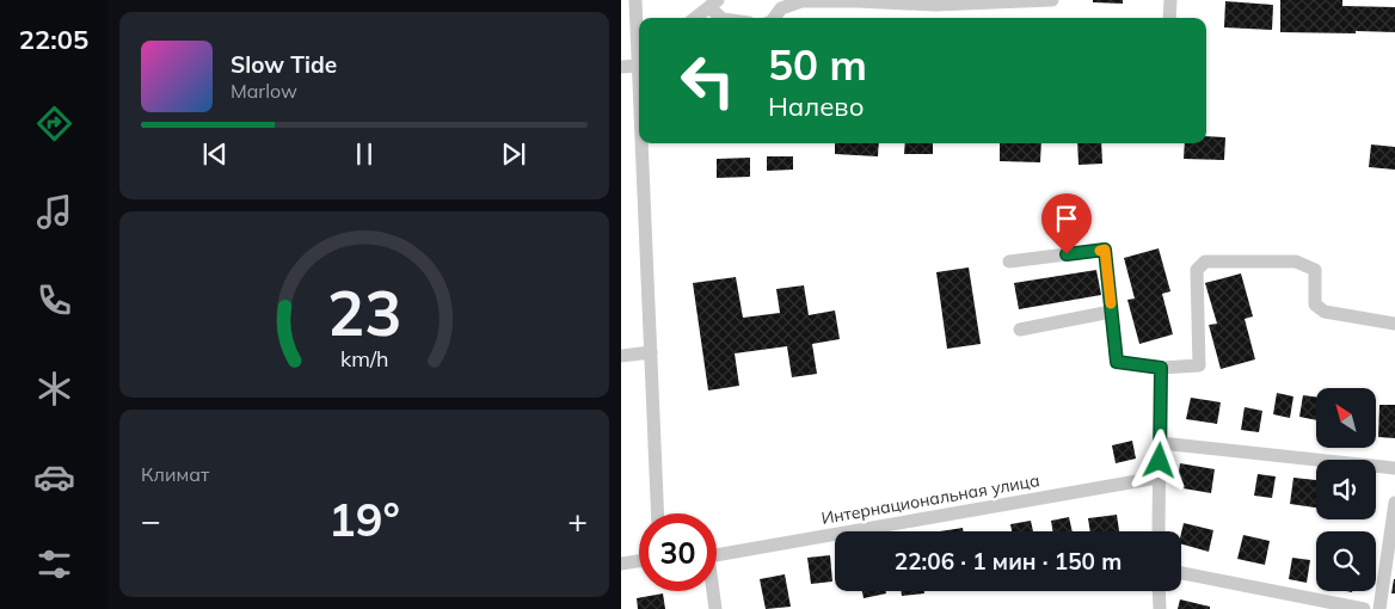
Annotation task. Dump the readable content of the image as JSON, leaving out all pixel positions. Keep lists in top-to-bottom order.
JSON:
{
  "streets": {
    "street": ["Интернациональная улица"]
  },
  "north": "top left",
  "page": {
    "tabs": "22:05",
    "turn": ["50 m", "Налево"],
    "song": ["Slow Tide", "Marlow"],
    "tile": "Климат",
    "heat": ["−", "19°", "+"],
    "limit": "30",
    "trip": "22:06 · 1 мин · 150 m",
    "gauge": ["23", "km/h"]
  }
}
